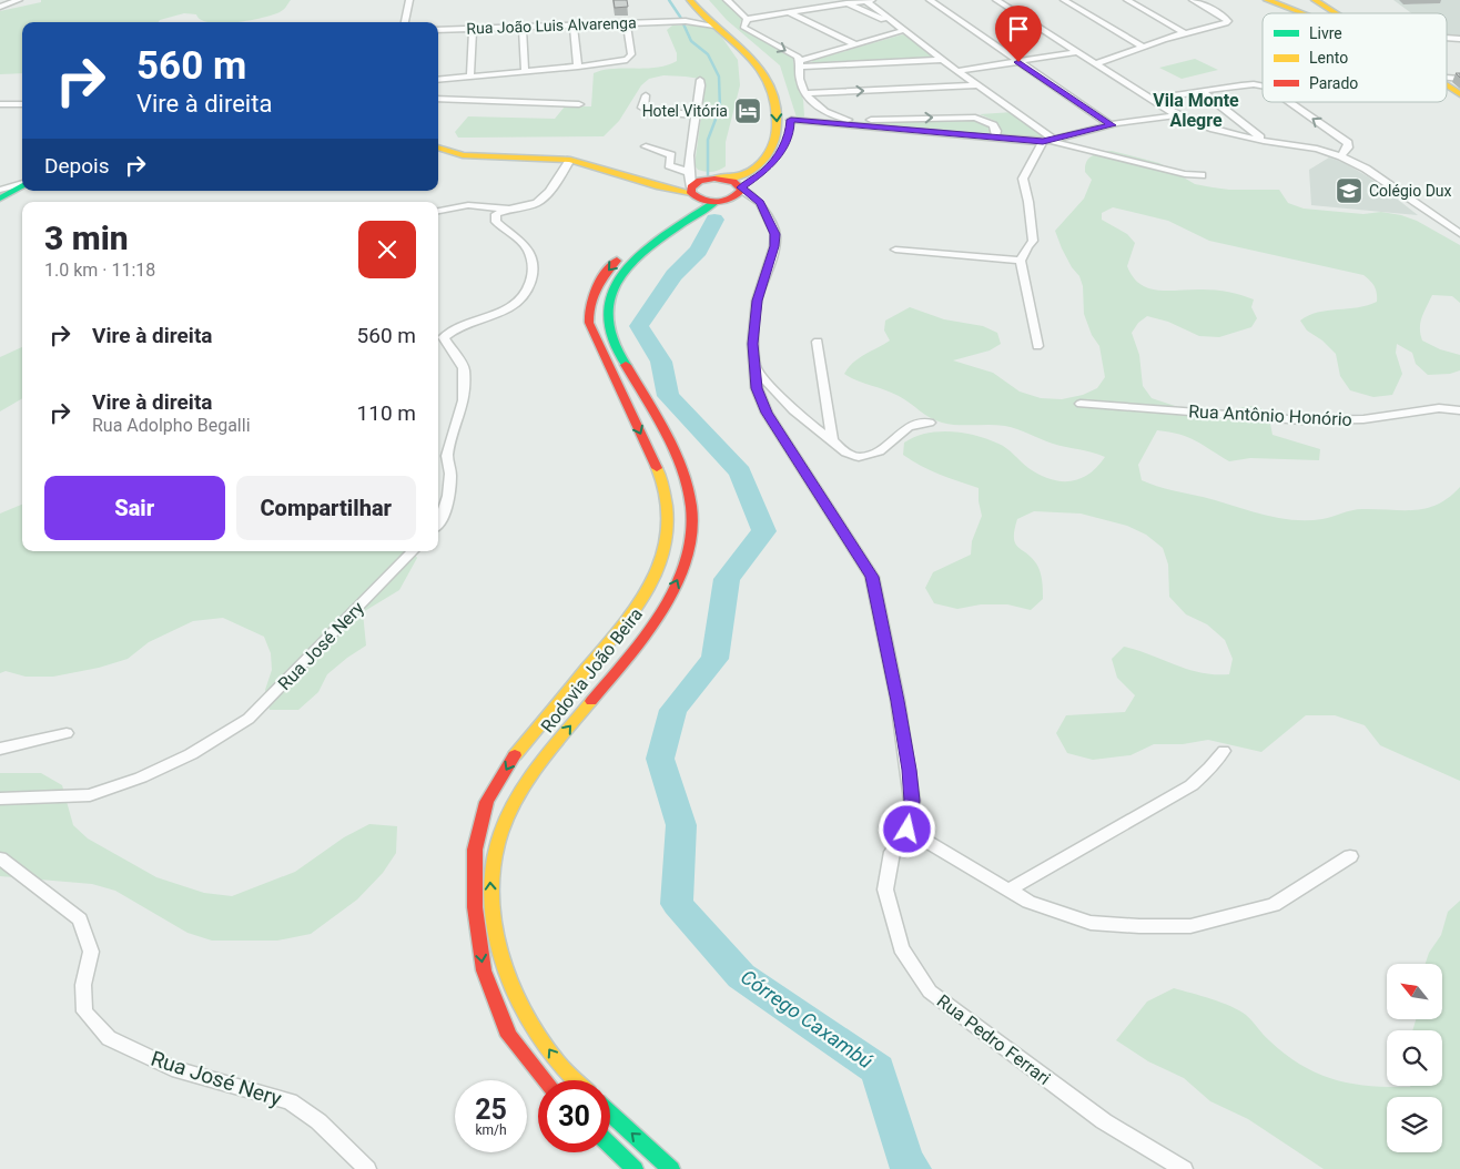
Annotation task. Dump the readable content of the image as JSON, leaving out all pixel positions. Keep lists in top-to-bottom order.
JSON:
{
  "streets": {
    "main road": ["Rodovia João Beira"],
    "street": [
      "Rua João Luis Alvarenga",
      "Rua Antônio Honório",
      "Rua José Nery",
      "Rua Pedro Ferrari"
    ]
  },
  "districts": ["Vila Monte Alegre"],
  "water": ["Córrego Caxambú"],
  "places": {
    "hotel": ["Hotel Vitória"],
    "school or university": ["Colégio Dux"]
  },
  "legend": ["Livre", "Lento", "Parado"],
  "north": "top left",
  "page": {
    "turn": ["560 m", "Vire à direita"],
    "then": "Depois",
    "heading": ["3 min", "1.0 km · 11:18"],
    "list": [
      {
        "name": "Vire à direita",
        "value": "560 m"
      },
      {
        "name": "Vire à direita",
        "note": "Rua Adolpho Begalli",
        "value": "110 m"
      }
    ],
    "buttons": ["Sair", "Compartilhar"],
    "speed": "25 km/h",
    "limit": "30"
  }
}
